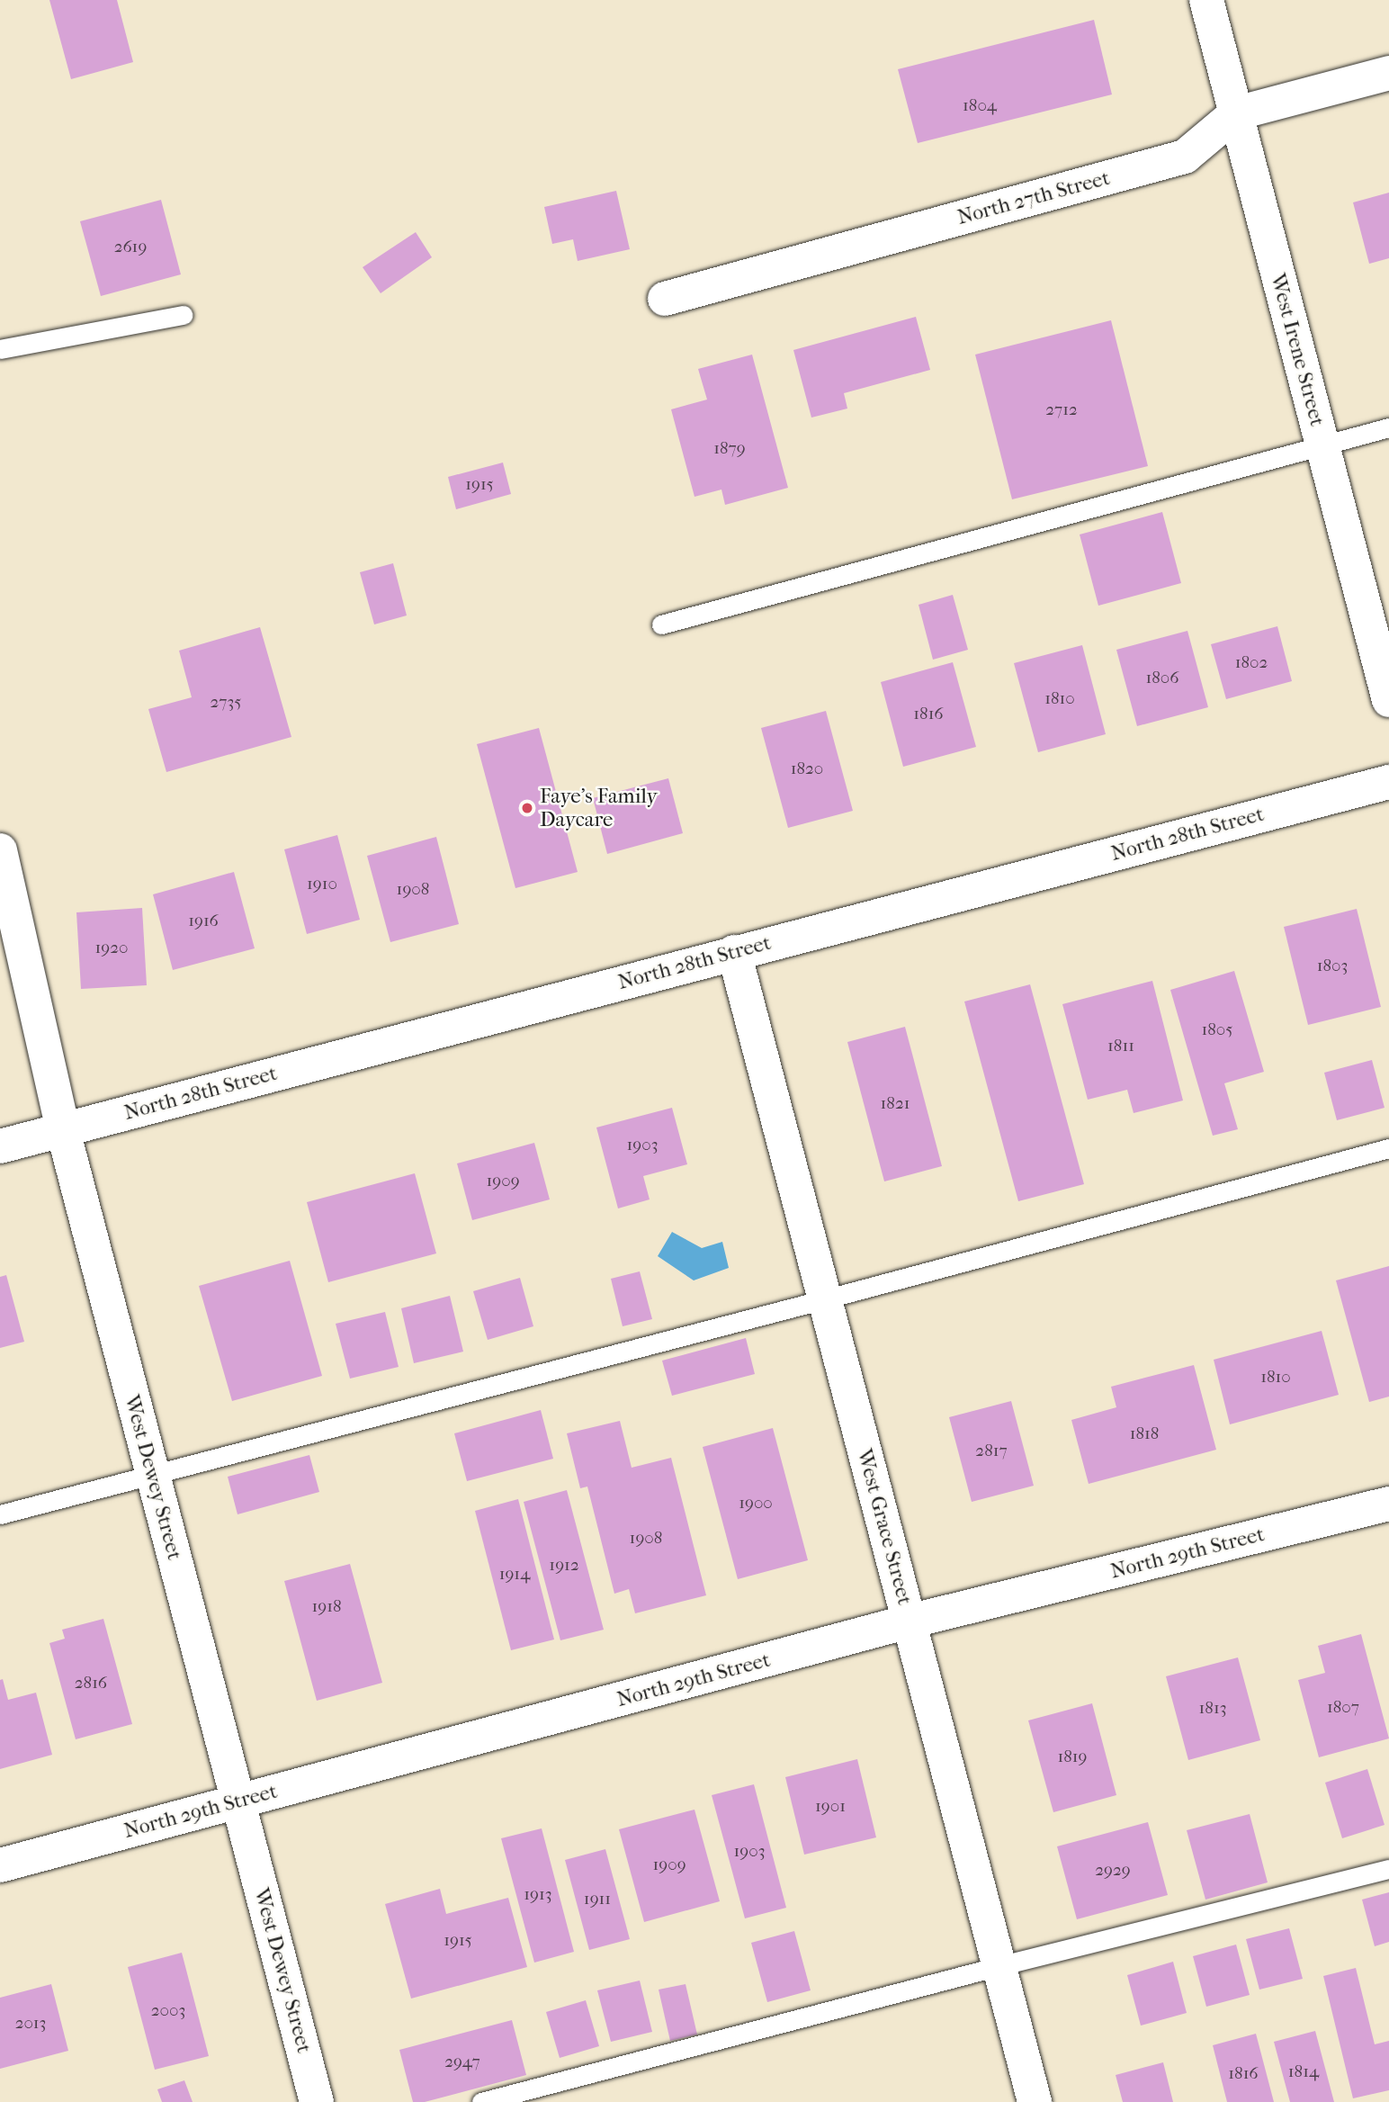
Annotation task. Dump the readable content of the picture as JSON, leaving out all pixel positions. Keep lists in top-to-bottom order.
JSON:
{
  "streets": {
    "street": [
      "North 27th Street",
      "West Irene Street",
      "North 28th Street",
      "West Dewey Street",
      "West Grace Street",
      "North 29th Street"
    ]
  },
  "crossings": [
    ["North 27th Street", "West Irene Street"],
    ["North 28th Street", "West Dewey Street"],
    ["North 28th Street", "West Grace Street"],
    ["West Dewey Street", "North 29th Street"],
    ["West Grace Street", "North 29th Street"]
  ],
  "places": ["Faye's Family Daycare"],
  "house_numbers": [
    "1804",
    "2619",
    "2712",
    "1879",
    "1915",
    "1802",
    "1806",
    "1810",
    "2735",
    "1816",
    "1820",
    "1910",
    "1908",
    "1916",
    "1920",
    "1803",
    "1805",
    "1811",
    "1821",
    "1903",
    "1909",
    "1810",
    "1818",
    "2817",
    "1900",
    "1908",
    "1912",
    "1914",
    "1918",
    "2816",
    "1807",
    "1813",
    "1819",
    "1901",
    "1903",
    "1909",
    "2929",
    "1913",
    "1911",
    "1915",
    "2003",
    "2013",
    "2947",
    "1814",
    "1816"
  ]
}
